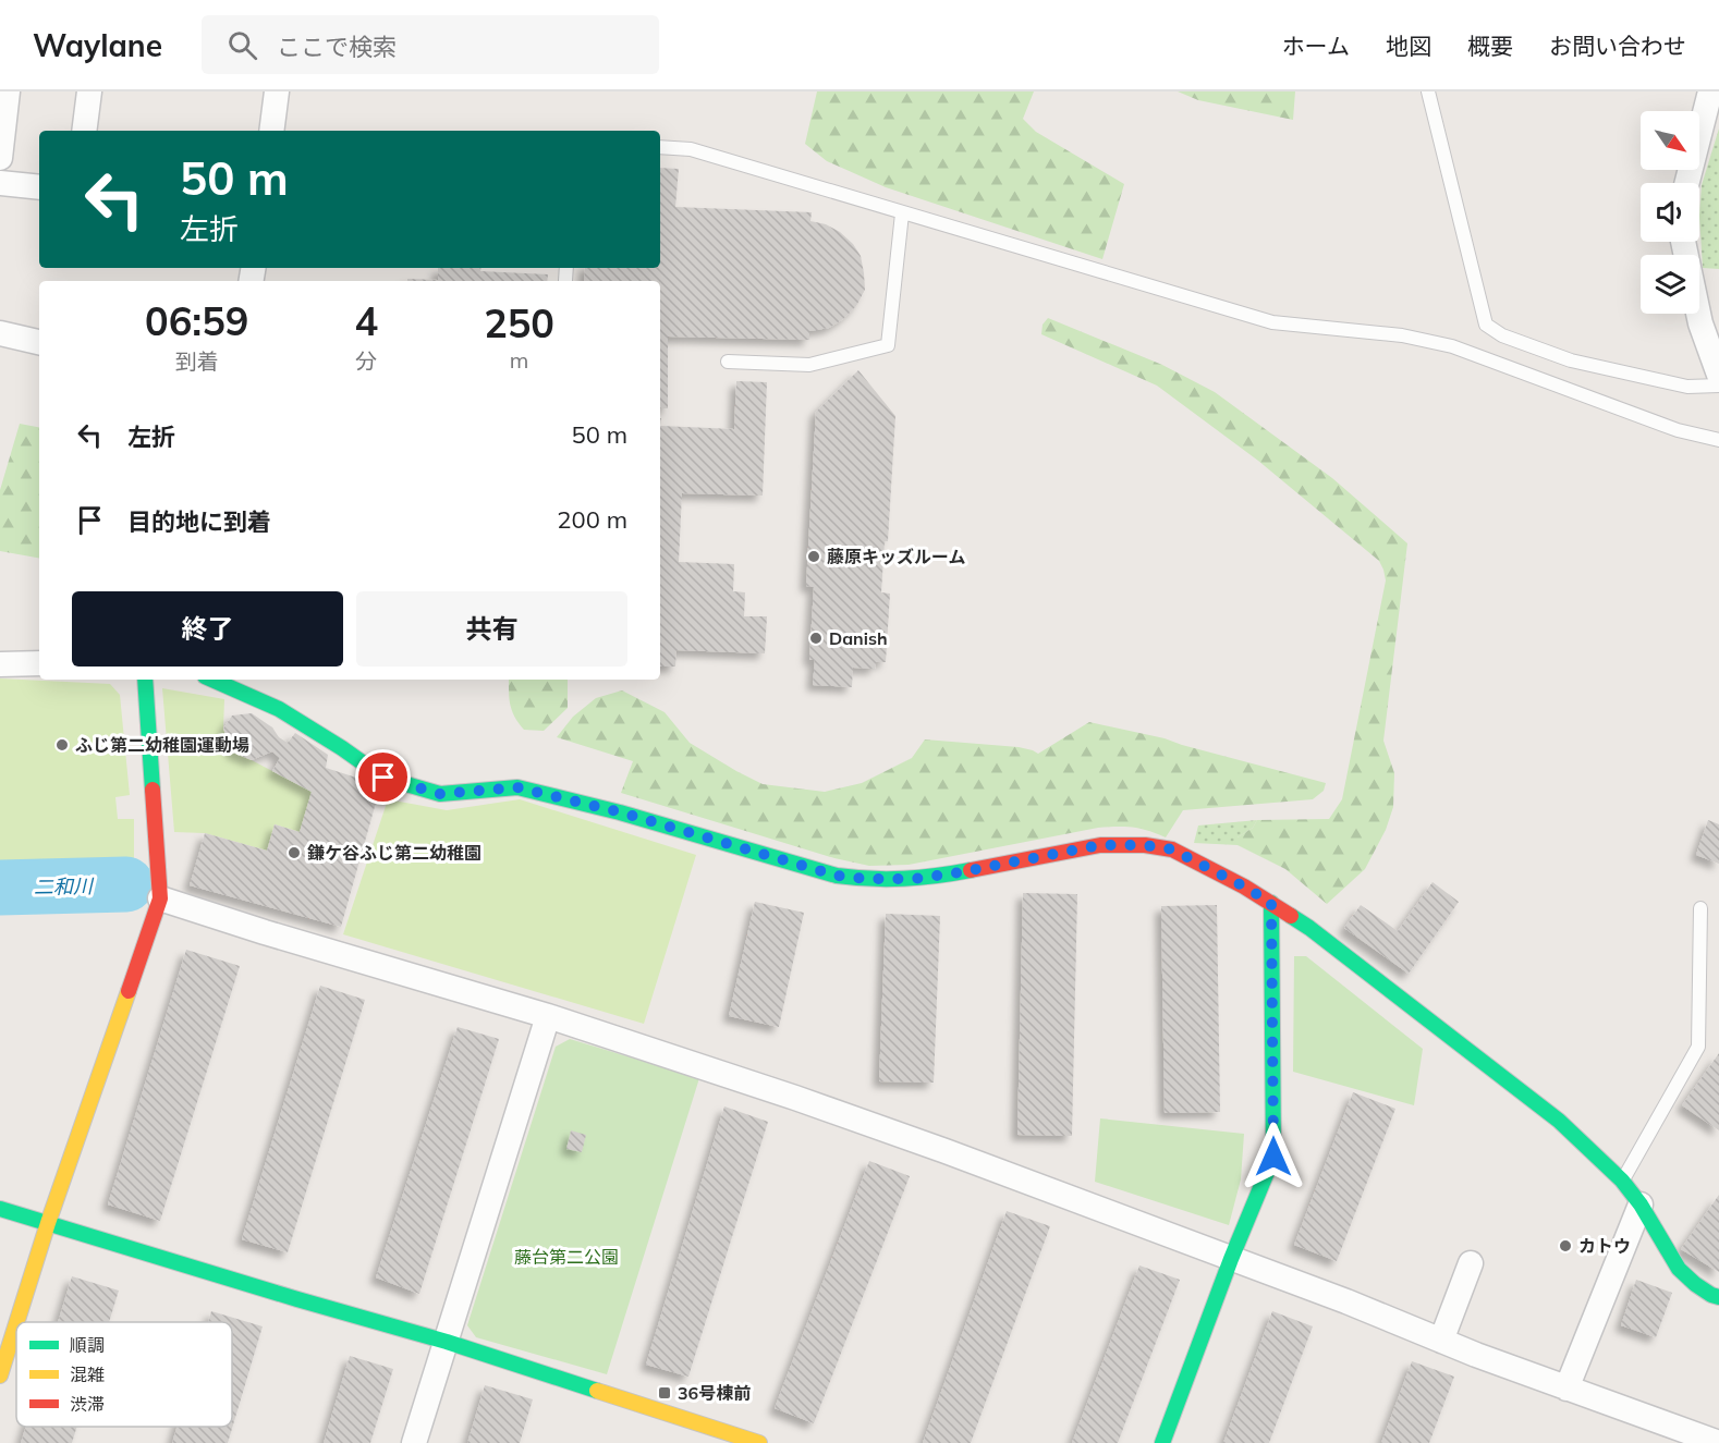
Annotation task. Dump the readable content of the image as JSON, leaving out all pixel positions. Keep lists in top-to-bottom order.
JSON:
{
  "water": ["二和川"],
  "parks": ["藤台第二公園"],
  "places": {
    "other": [
      "藤原キッズルーム",
      "Danish",
      "ふじ第二幼稚園運動場",
      "鎌ケ谷ふじ第二幼稚園",
      "カトウ"
    ],
    "transit": ["36号棟前"]
  },
  "legend": ["順調", "混雑", "渋滞"],
  "north": "bottom right",
  "page": {
    "header": "Waylane",
    "search": "ここで検索",
    "nav": [
      "ホーム",
      "地図",
      "概要",
      "お問い合わせ"
    ],
    "turn": ["50 m", "左折"],
    "eta": [
      "06:59",
      "到着",
      "4",
      "分",
      "250",
      "m"
    ],
    "list": [
      {
        "name": "左折",
        "value": "50 m"
      },
      {
        "name": "目的地に到着",
        "value": "200 m"
      }
    ],
    "buttons": ["終了", "共有"]
  }
}
